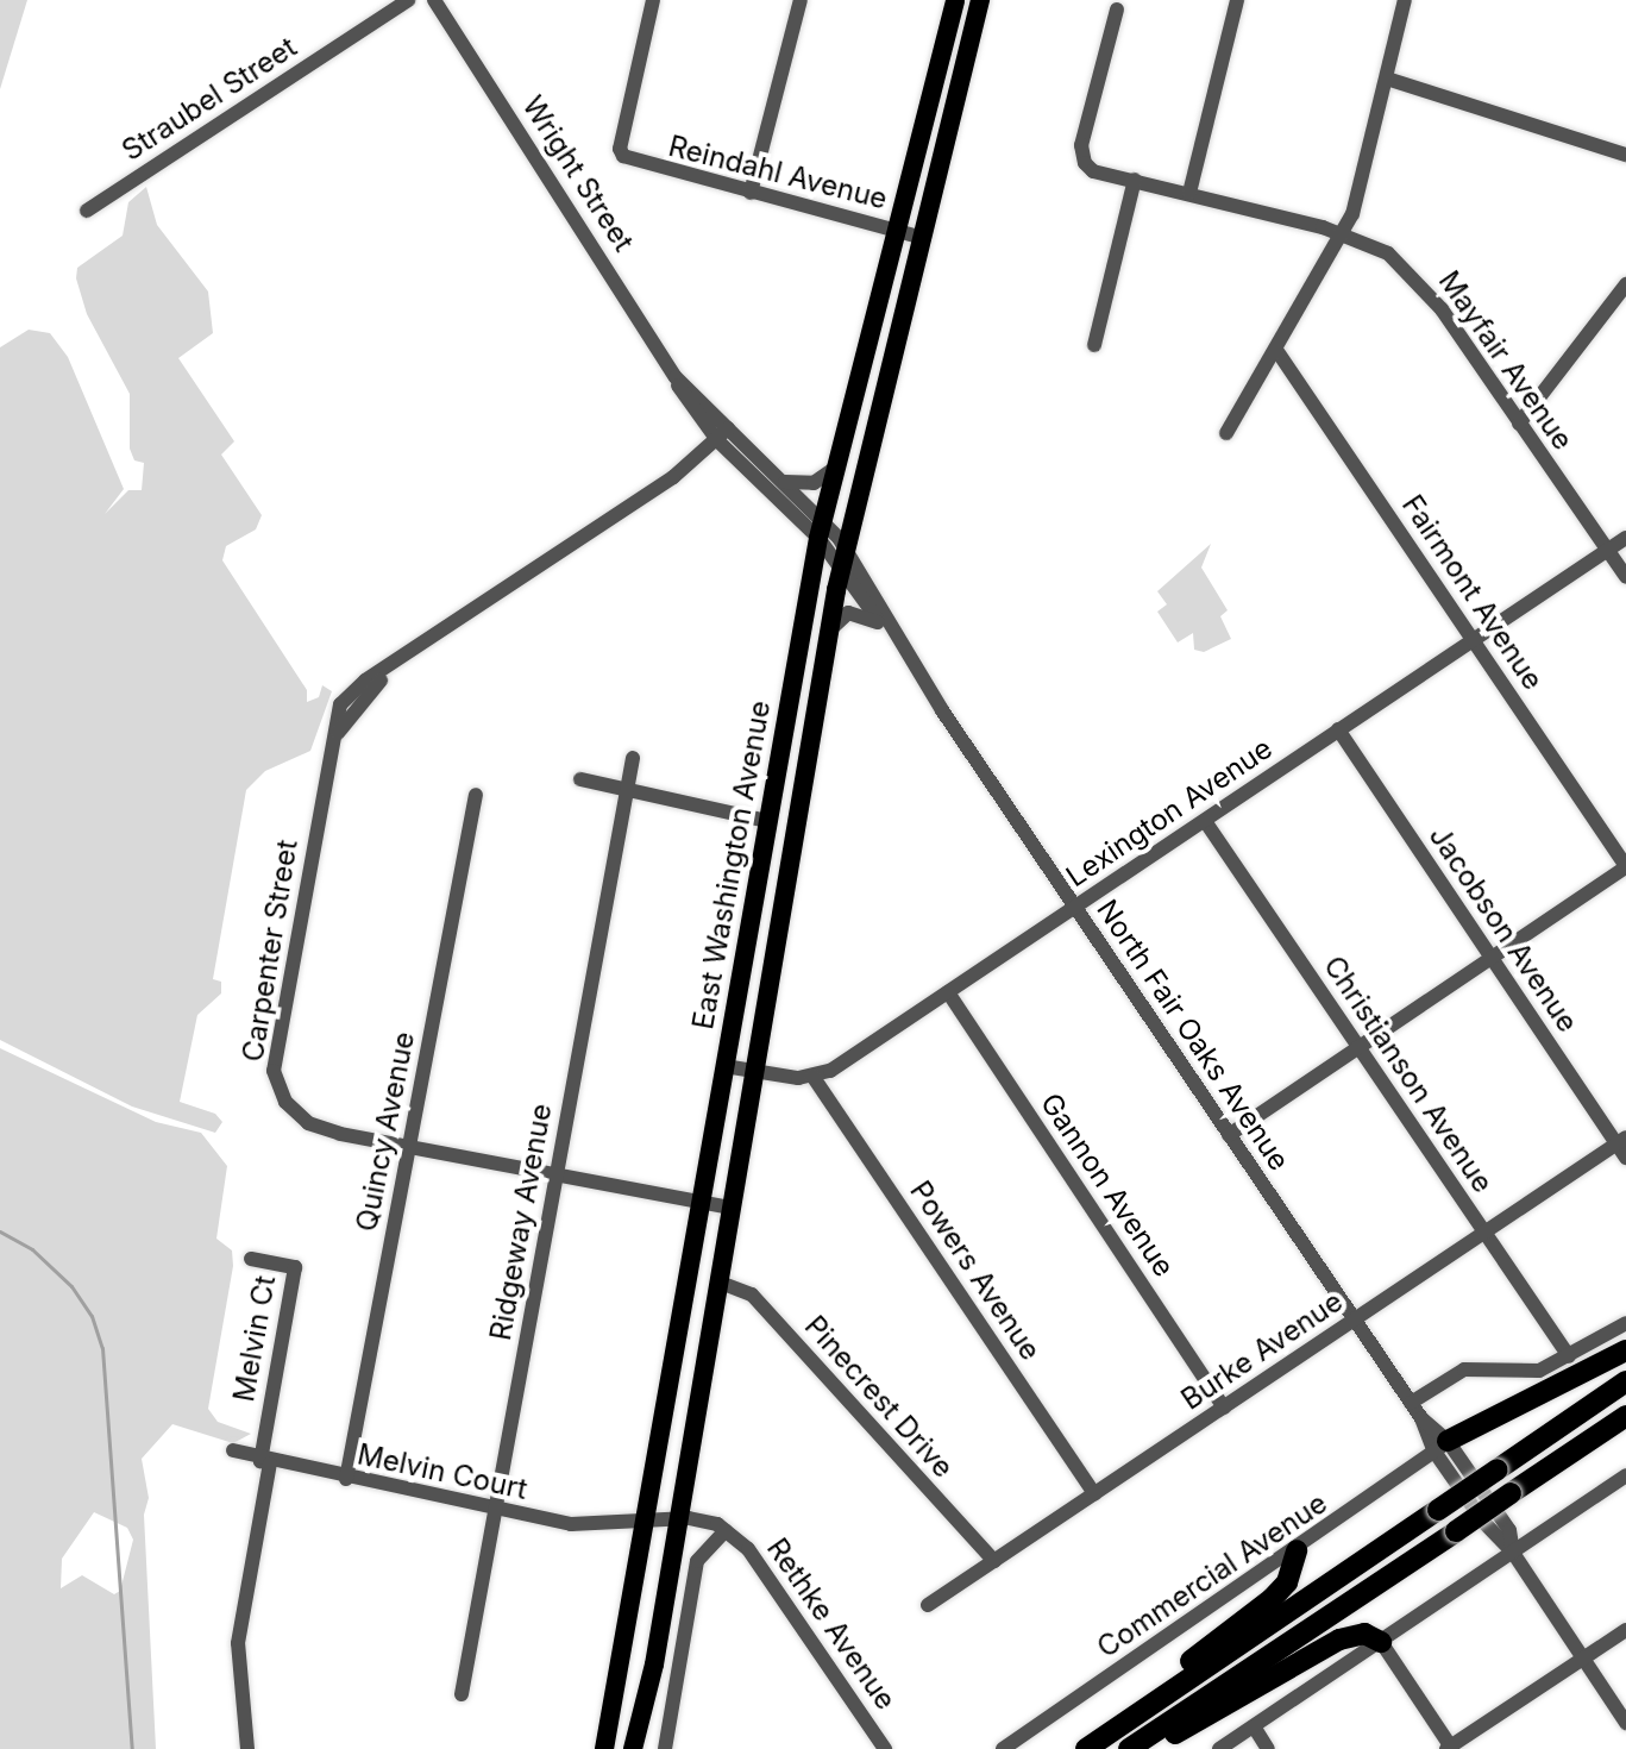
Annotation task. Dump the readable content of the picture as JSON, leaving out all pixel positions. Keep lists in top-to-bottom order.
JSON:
{
  "streets": {
    "main road": ["East Washington Avenue"],
    "street": [
      "Straubel Street",
      "Reindahl Avenue",
      "Wright Street",
      "Mayfair Avenue",
      "Fairmont Avenue",
      "Lexington Avenue",
      "Jacobson Avenue",
      "Carpenter Street",
      "North Fair Oaks Avenue",
      "Christianson Avenue",
      "Quincy Avenue",
      "Gannon Avenue",
      "Ridgeway Avenue",
      "Powers Avenue",
      "Melvin Ct",
      "Burke Avenue",
      "Pinecrest Drive",
      "Melvin Court",
      "Commercial Avenue",
      "Rethke Avenue"
    ]
  },
  "crossings": [
    ["Reindahl Avenue", "East Washington Avenue"],
    ["Wright Street", "East Washington Avenue"],
    ["Wright Street", "Carpenter Street"],
    ["Wright Street", "North Fair Oaks Avenue"],
    ["Mayfair Avenue", "Lexington Avenue"],
    ["Fairmont Avenue", "Lexington Avenue"],
    ["Lexington Avenue", "East Washington Avenue"],
    ["Lexington Avenue", "Jacobson Avenue"],
    ["Lexington Avenue", "North Fair Oaks Avenue"],
    ["Lexington Avenue", "Christianson Avenue"],
    ["Lexington Avenue", "Gannon Avenue"],
    ["Lexington Avenue", "Powers Avenue"],
    ["East Washington Avenue", "Carpenter Street"],
    ["East Washington Avenue", "North Fair Oaks Avenue"],
    ["East Washington Avenue", "Pinecrest Drive"],
    ["East Washington Avenue", "Melvin Court"],
    ["East Washington Avenue", "Rethke Avenue"],
    ["Jacobson Avenue", "Burke Avenue"],
    ["Carpenter Street", "Quincy Avenue"],
    ["Carpenter Street", "Ridgeway Avenue"],
    ["North Fair Oaks Avenue", "Burke Avenue"],
    ["North Fair Oaks Avenue", "Commercial Avenue"],
    ["Christianson Avenue", "Burke Avenue"],
    ["Quincy Avenue", "Melvin Court"],
    ["Gannon Avenue", "Burke Avenue"],
    ["Ridgeway Avenue", "Melvin Court"],
    ["Powers Avenue", "Burke Avenue"],
    ["Melvin Ct", "Melvin Court"],
    ["Burke Avenue", "Pinecrest Drive"],
    ["Melvin Court", "Rethke Avenue"]
  ]
}
